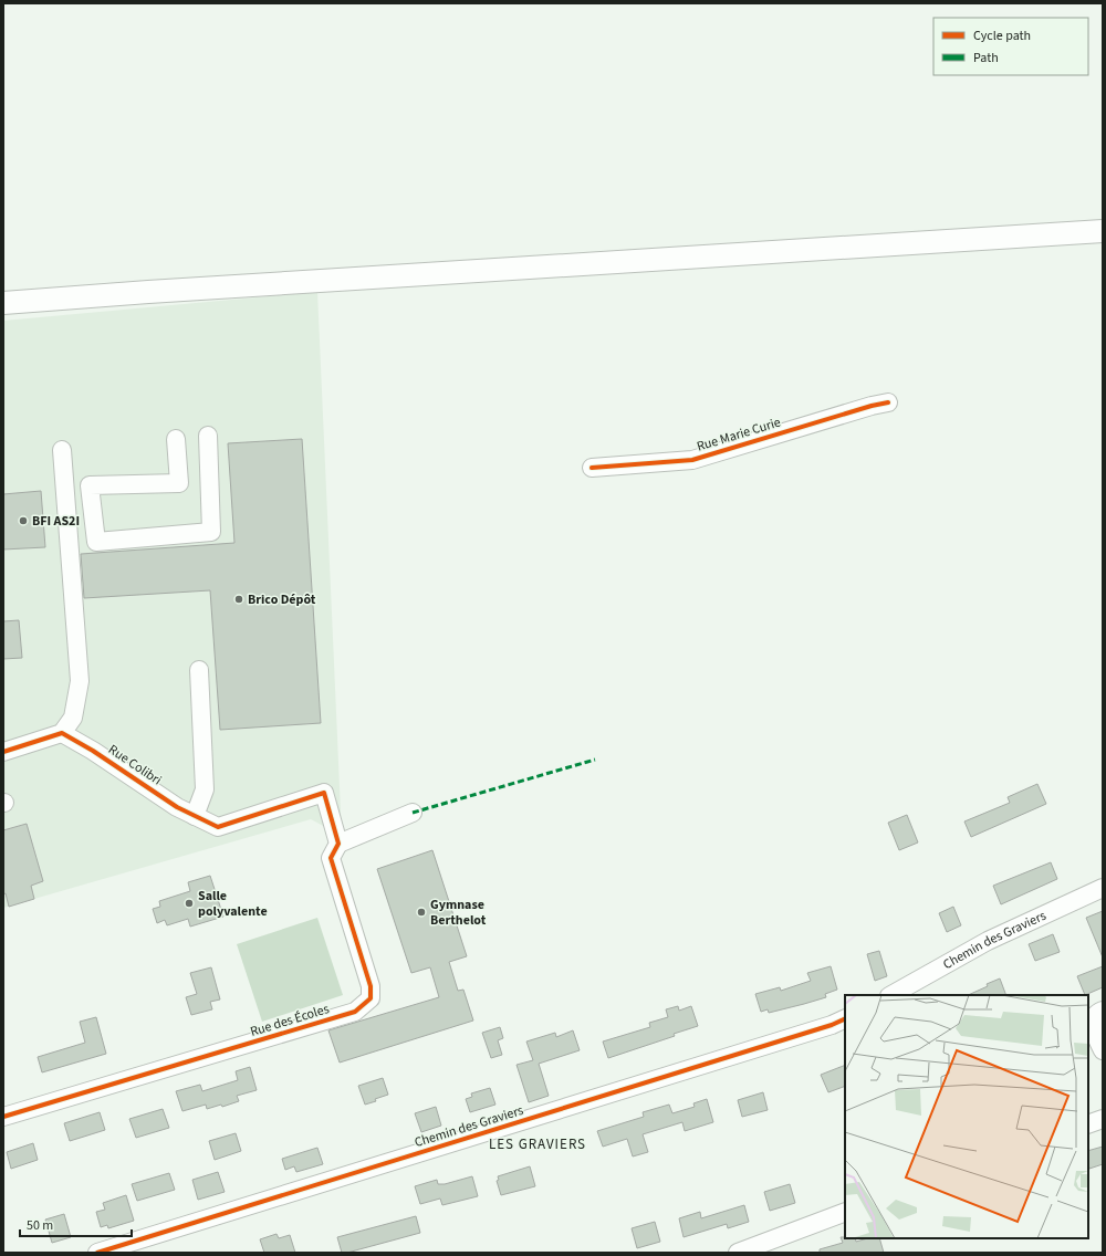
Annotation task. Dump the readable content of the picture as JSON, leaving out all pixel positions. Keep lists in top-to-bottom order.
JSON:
{
  "streets": {
    "street": [
      "Rue Marie Curie",
      "Rue Colibri",
      "Chemin des Graviers",
      "Rue des Écoles"
    ]
  },
  "crossings": [
    ["Rue Colibri", "Rue des Écoles"]
  ],
  "districts": ["LES GRAVIERS"],
  "places": [
    "BFI AS2I",
    "Brico Dépôt",
    "Salle polyvalente",
    "Gymnase Berthelot"
  ],
  "legend": ["Cycle path", "Path"],
  "scale_bar": "50 m"
}
